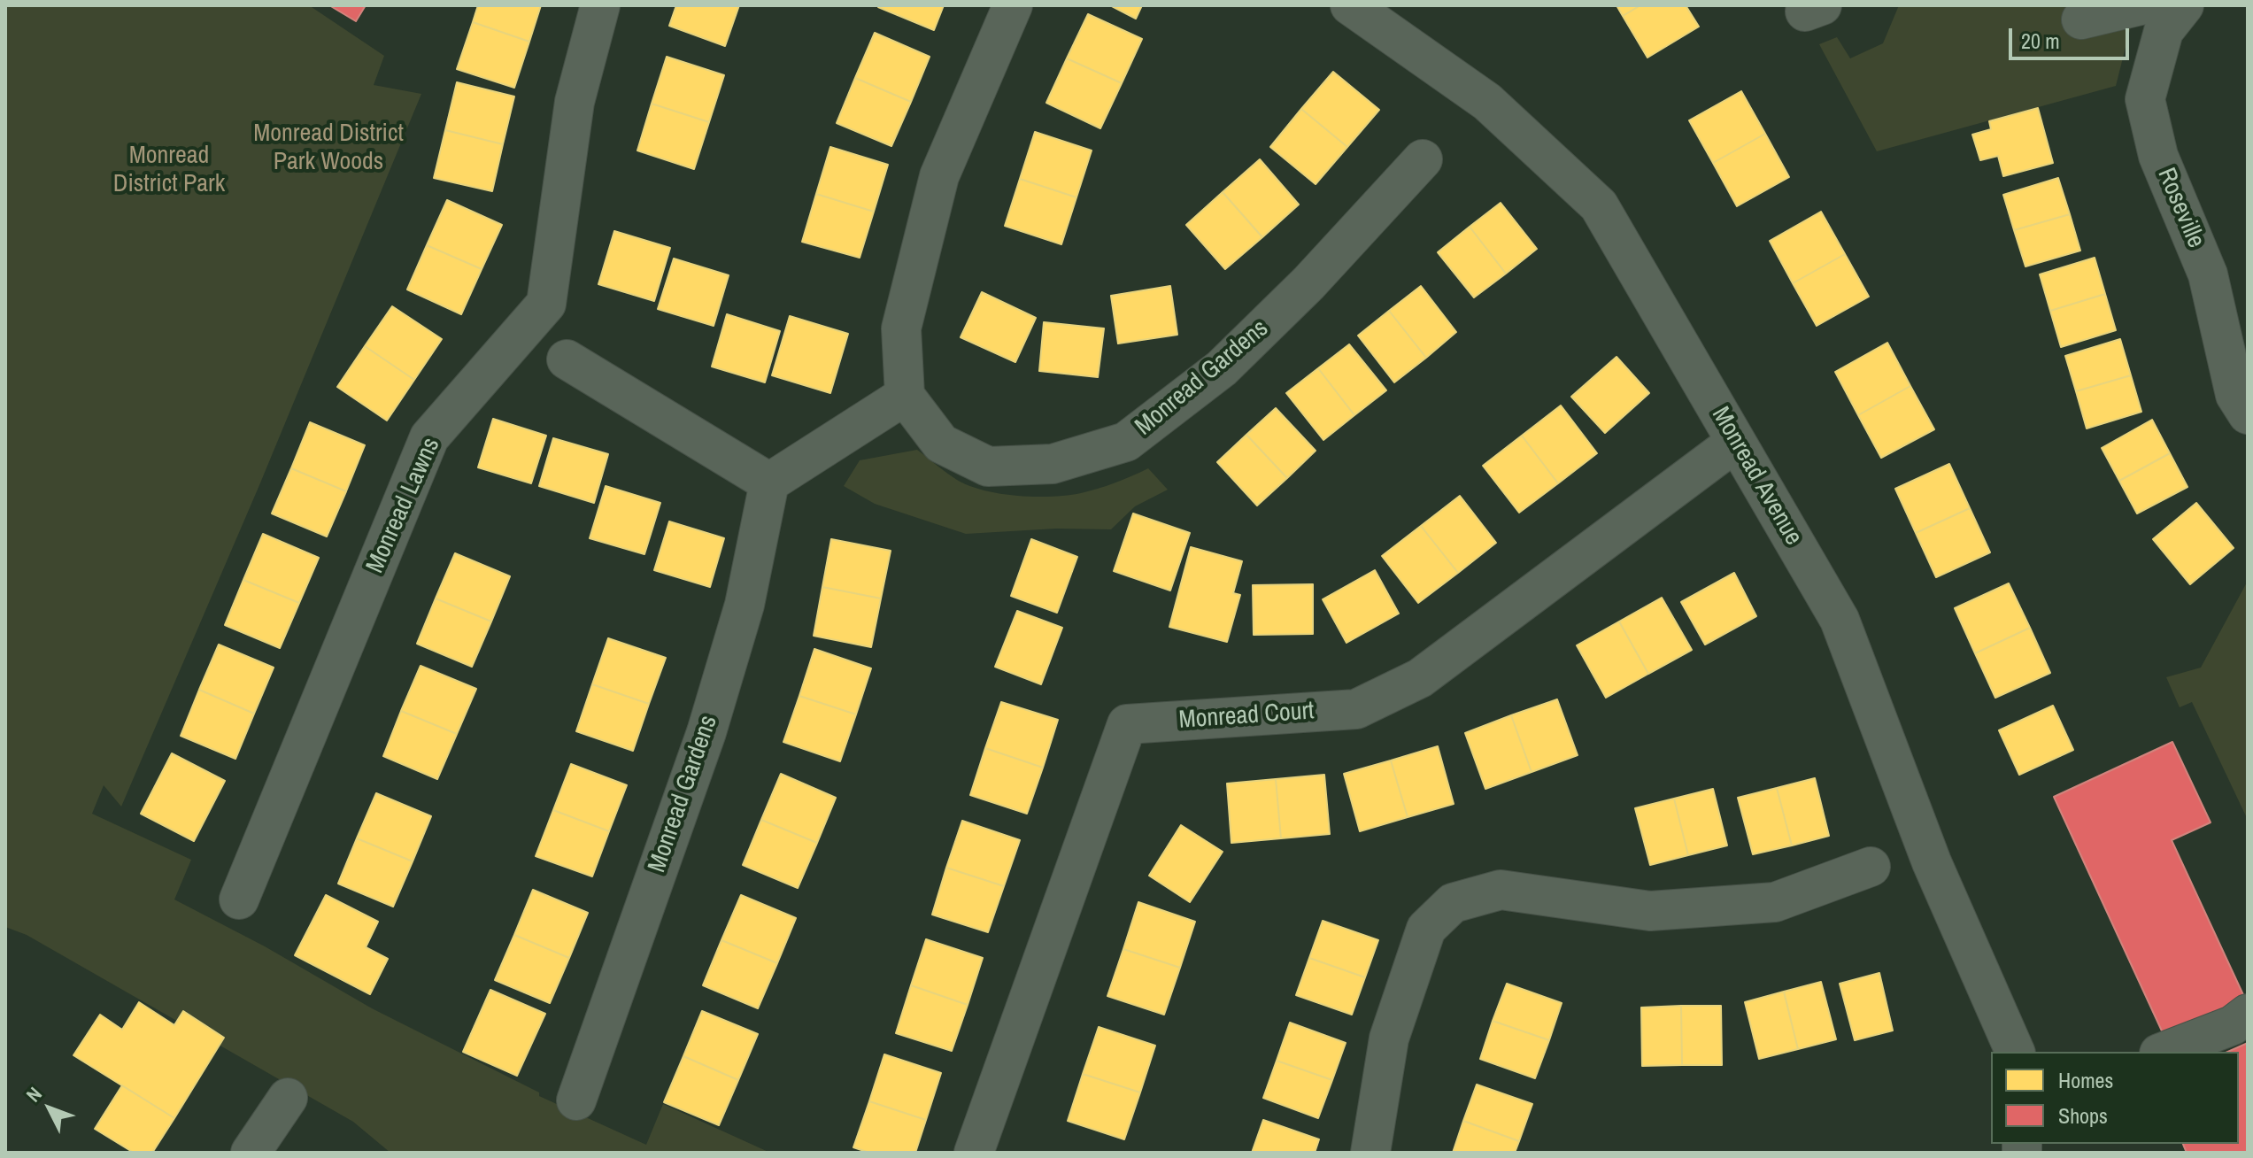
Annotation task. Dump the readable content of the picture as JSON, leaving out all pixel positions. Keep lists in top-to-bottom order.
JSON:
{
  "streets": {
    "street": [
      "Roseville",
      "Monread Gardens",
      "Monread Avenue",
      "Monread Lawns",
      "Monread Court"
    ]
  },
  "crossings": [
    ["Monread Avenue", "Monread Court"]
  ],
  "parks": ["Monread District Park Woods", "Monread District Park"],
  "legend": ["Homes", "Shops"],
  "scale_bar": "20 m",
  "north": "top left"
}
